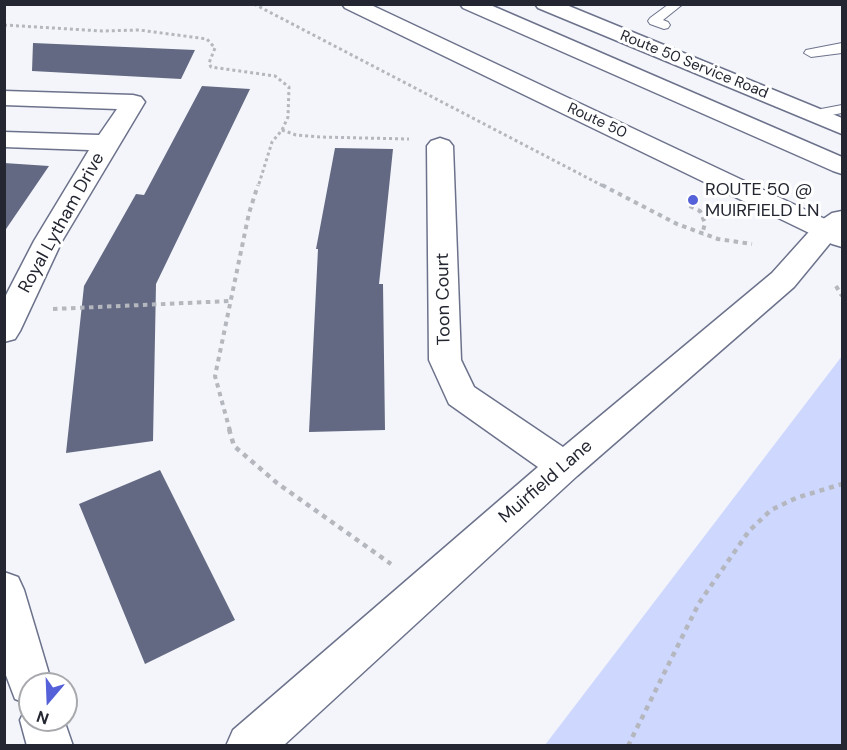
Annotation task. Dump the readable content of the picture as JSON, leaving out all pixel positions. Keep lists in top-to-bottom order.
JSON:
{
  "streets": {
    "main road": [
      "Route 50 Service Road",
      "Route 50",
      "Royal Lytham Drive",
      "Toon Court",
      "Muirfield Lane"
    ]
  },
  "crossings": [
    ["Route 50", "Muirfield Lane"],
    ["Toon Court", "Muirfield Lane"]
  ],
  "places": ["ROUTE 50 @ MUIRFIELD LN"],
  "north": "bottom"
}
